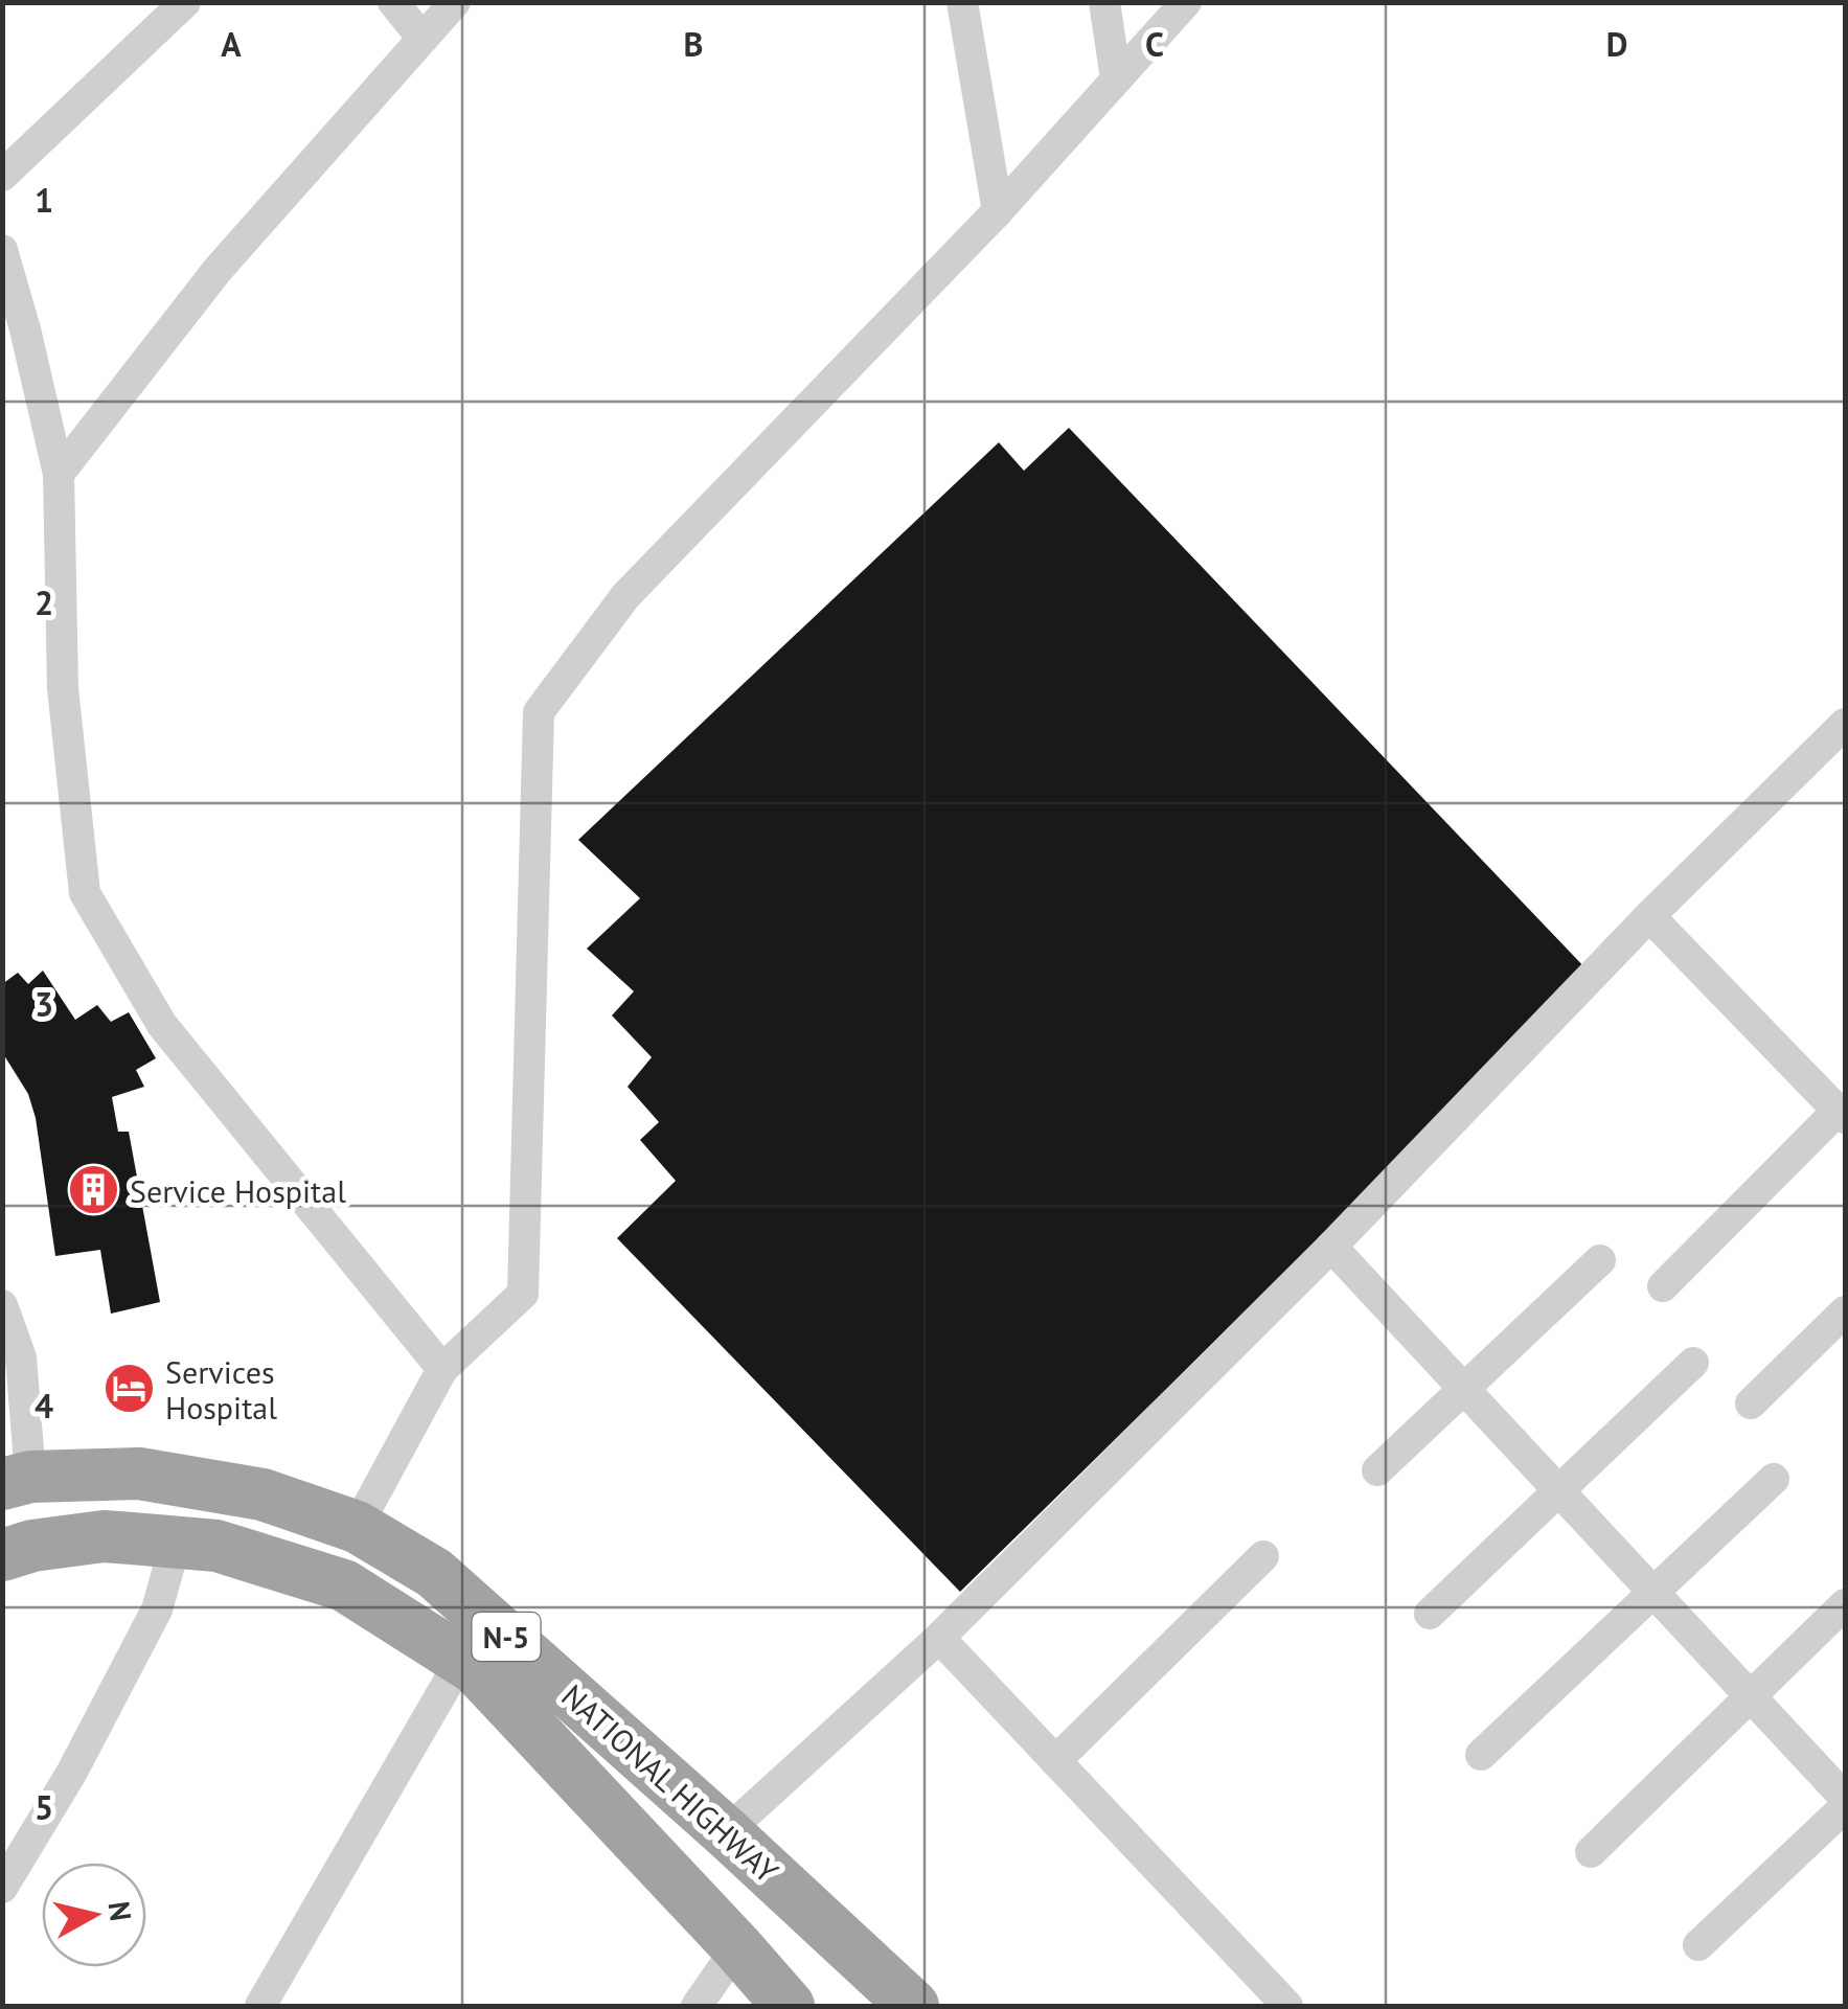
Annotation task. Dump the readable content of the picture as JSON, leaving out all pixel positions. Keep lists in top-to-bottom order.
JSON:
{
  "streets": {
    "highway": ["N-5", "NATIONAL HIGHWAY"]
  },
  "places": {
    "building": ["Service Hospital"],
    "hotel": ["Services Hospital"]
  },
  "north": "right",
  "grid": {
    "columns": [
      "A",
      "B",
      "C",
      "D"
    ],
    "rows": [
      "1",
      "2",
      "3",
      "4",
      "5"
    ]
  }
}
